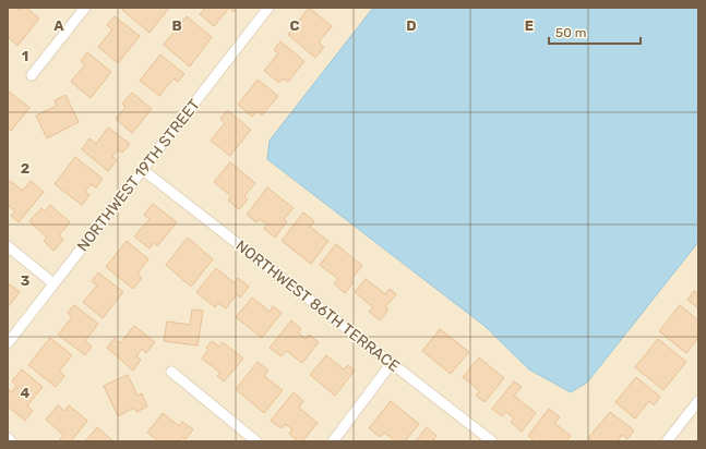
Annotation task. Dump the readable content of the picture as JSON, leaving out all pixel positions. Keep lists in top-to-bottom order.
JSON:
{
  "streets": {
    "street": ["NORTHWEST 19TH STREET", "NORTHWEST 86TH TERRACE"]
  },
  "crossings": [
    ["NORTHWEST 19TH STREET", "NORTHWEST 86TH TERRACE"]
  ],
  "scale_bar": "50 m",
  "grid": {
    "columns": [
      "A",
      "B",
      "C",
      "D",
      "E"
    ],
    "rows": [
      "1",
      "2",
      "3",
      "4"
    ]
  }
}
